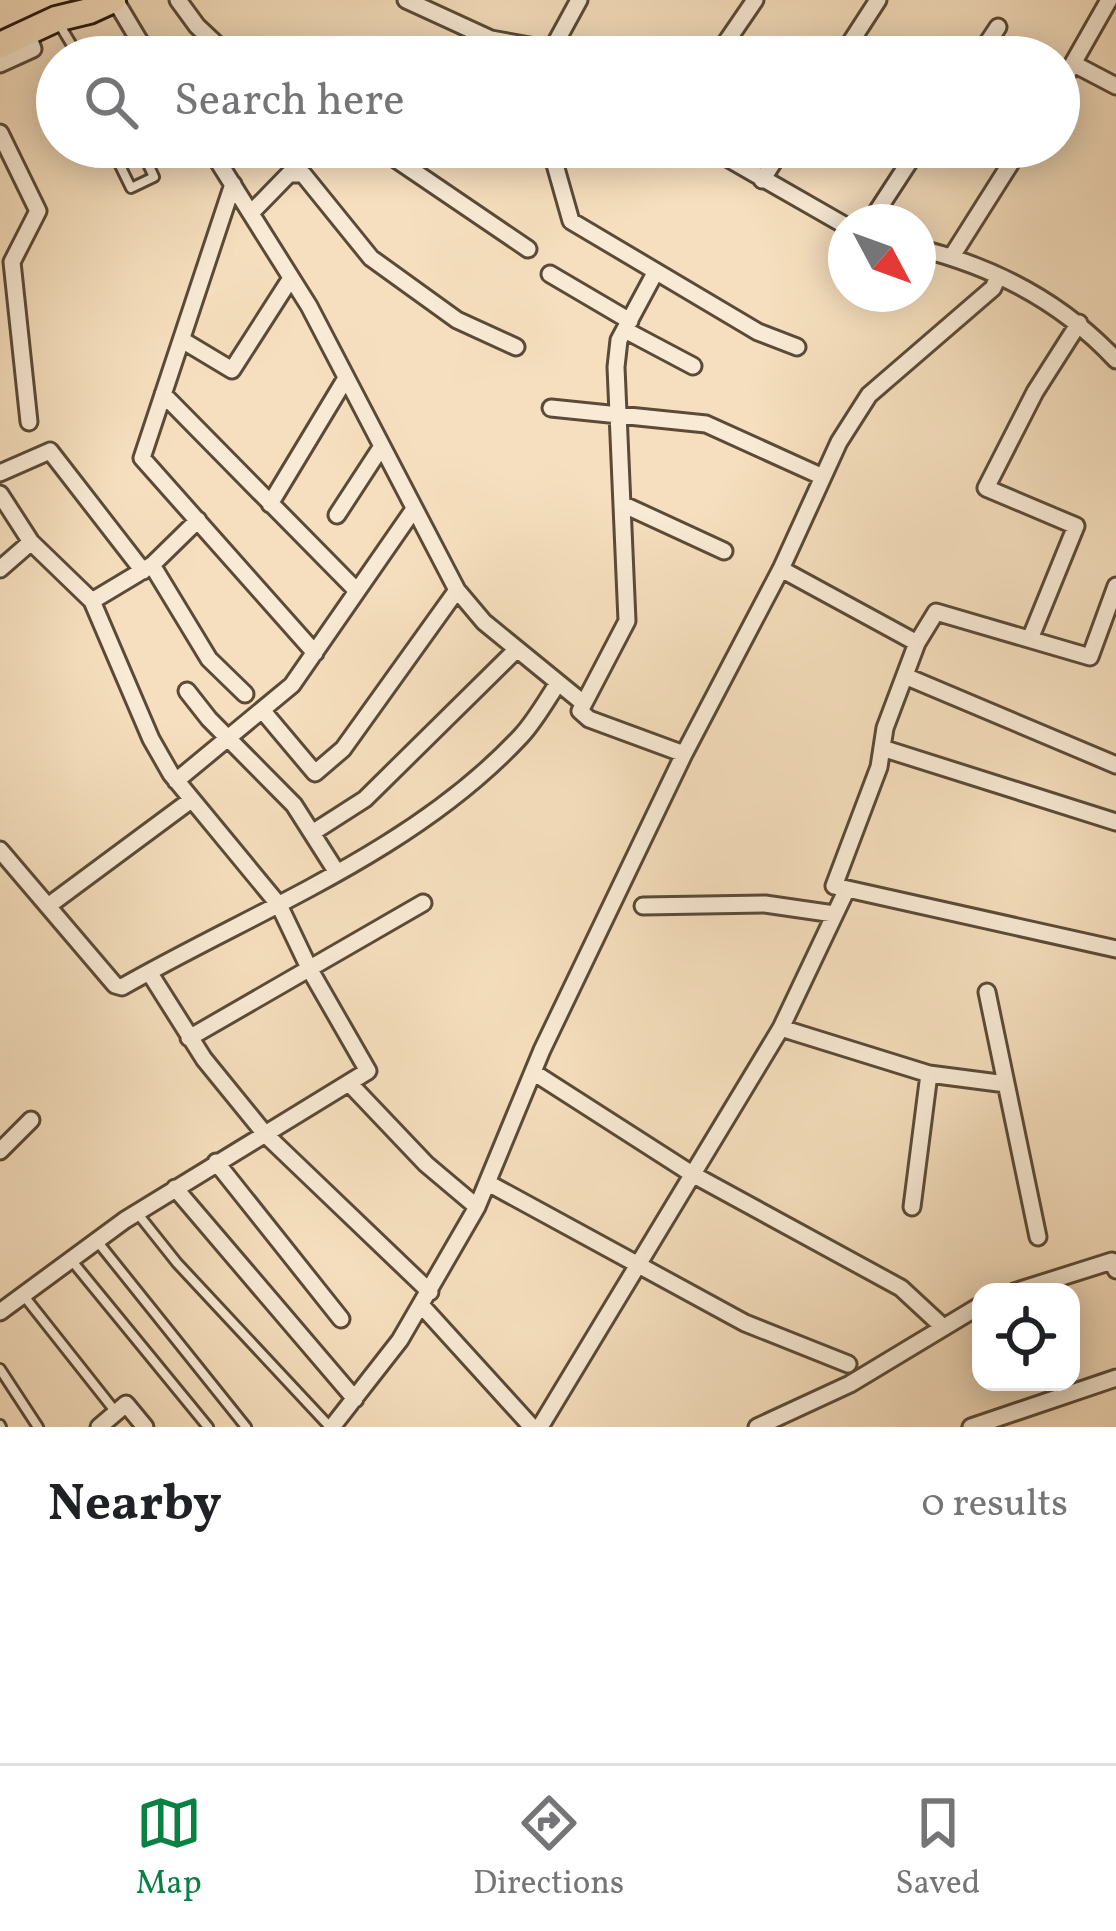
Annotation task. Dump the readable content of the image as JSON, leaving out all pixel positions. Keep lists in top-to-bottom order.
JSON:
{
  "north": "bottom right",
  "page": {
    "search": "Search here",
    "heading": ["Nearby", "0 results"],
    "nav": ["Map", "Directions", "Saved"]
  }
}
